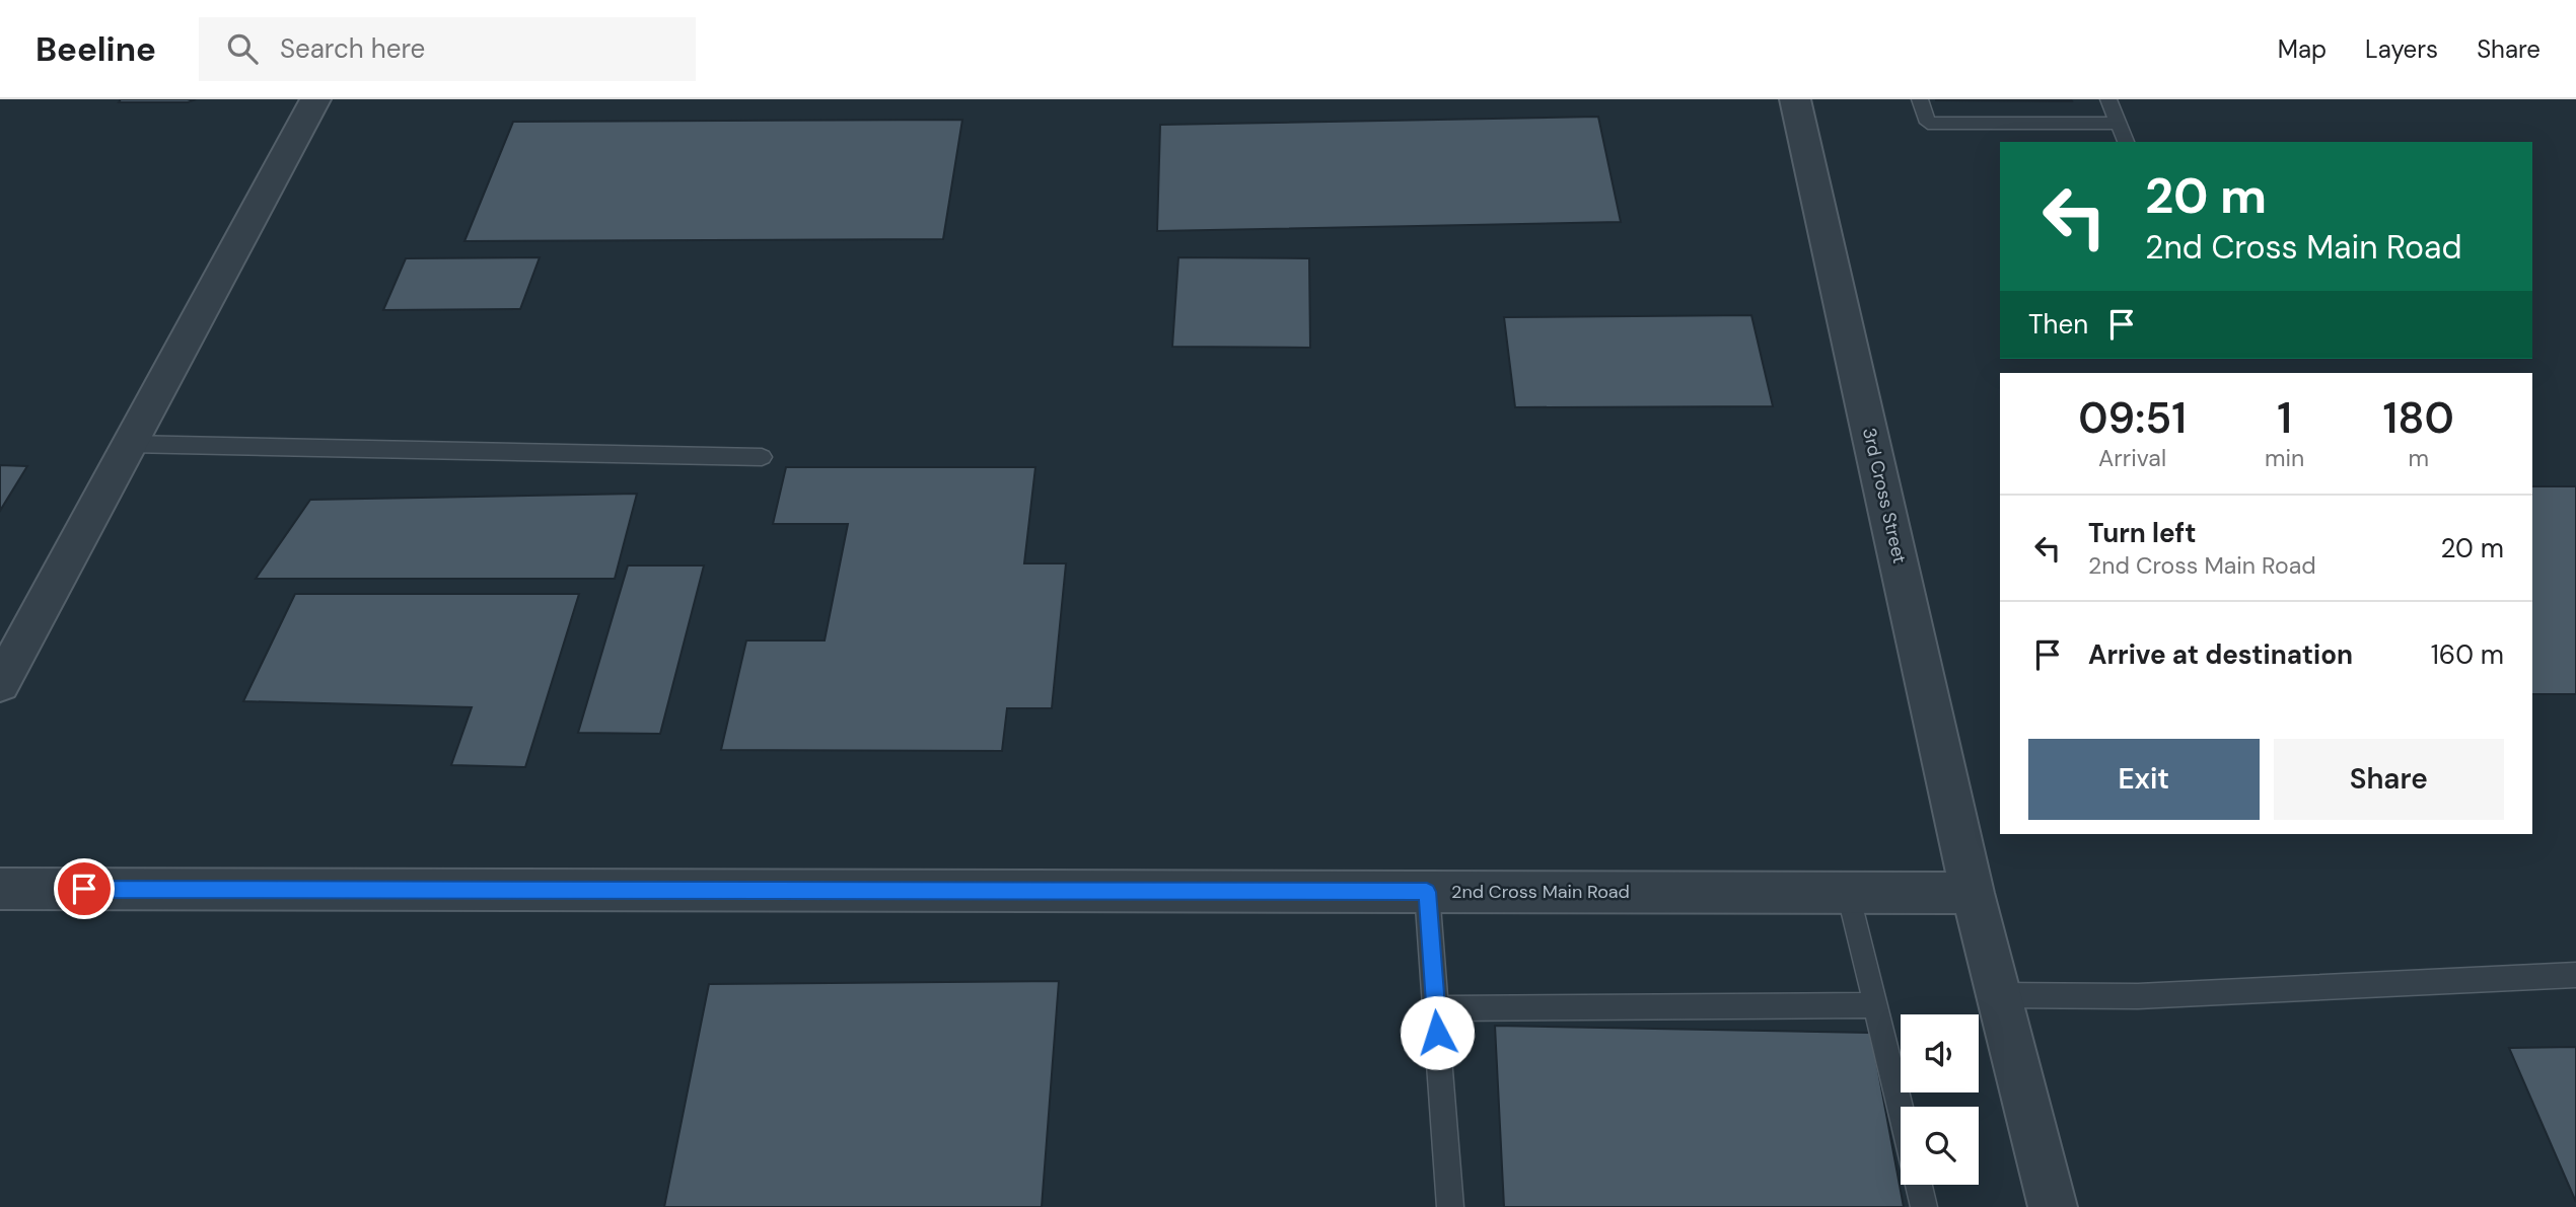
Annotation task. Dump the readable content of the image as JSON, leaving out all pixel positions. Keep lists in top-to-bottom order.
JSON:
{
  "streets": {
    "street": ["3rd Cross Street", "2nd Cross Main Road"]
  },
  "crossings": [
    ["3rd Cross Street", "2nd Cross Main Road"]
  ],
  "page": {
    "header": "Beeline",
    "search": "Search here",
    "nav": ["Map", "Layers", "Share"],
    "turn": ["20 m", "2nd Cross Main Road"],
    "then": "Then",
    "eta": [
      "09:51",
      "Arrival",
      "1",
      "min",
      "180",
      "m"
    ],
    "list": [
      {
        "name": "Turn left",
        "note": "2nd Cross Main Road",
        "value": "20 m"
      },
      {
        "name": "Arrive at destination",
        "value": "160 m"
      }
    ],
    "buttons": ["Exit", "Share"]
  }
}
